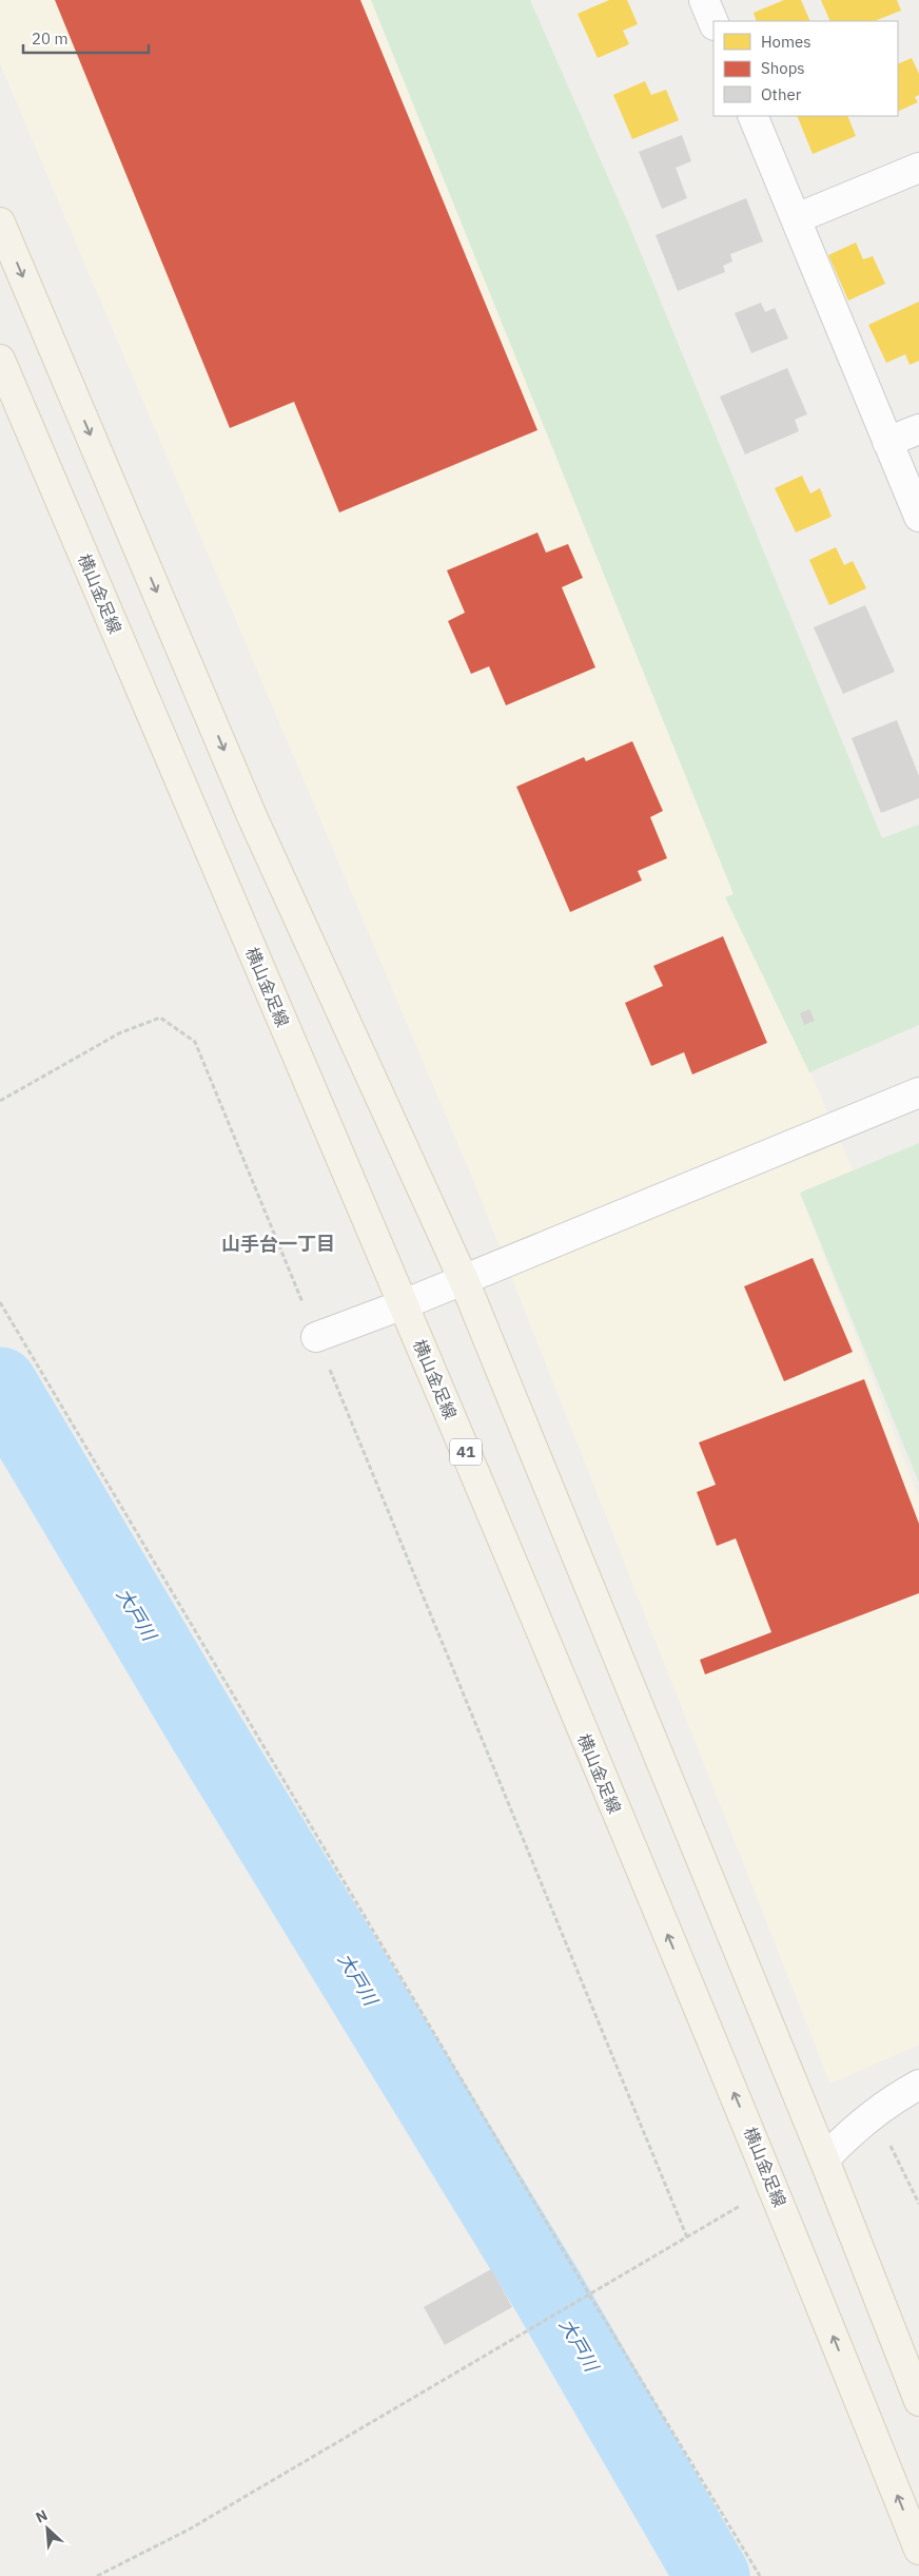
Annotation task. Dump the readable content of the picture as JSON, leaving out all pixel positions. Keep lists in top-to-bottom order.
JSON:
{
  "streets": {
    "main road": ["横山金足線", "41"]
  },
  "districts": ["山手台一丁目"],
  "water": ["大戸川"],
  "legend": ["Homes", "Shops", "Other"],
  "scale_bar": "20 m",
  "north": "top left"
}
